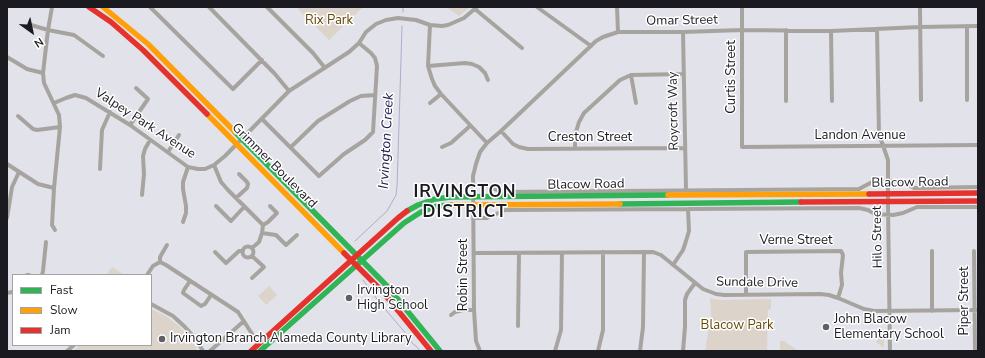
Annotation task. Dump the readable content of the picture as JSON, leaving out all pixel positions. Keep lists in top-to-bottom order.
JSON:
{
  "streets": {
    "main road": ["Grimmer Boulevard", "Blacow Road"],
    "street": [
      "Omar Street",
      "Curtis Street",
      "Roycroft Way",
      "Valpey Park Avenue",
      "Landon Avenue",
      "Creston Street",
      "Hilo Street",
      "Verne Street",
      "Robin Street",
      "Sundale Drive",
      "Piper Street"
    ]
  },
  "crossings": [
    ["Omar Street", "Curtis Street"],
    ["Omar Street", "Roycroft Way"],
    ["Omar Street", "Creston Street"],
    ["Omar Street", "Blacow Road"],
    ["Omar Street", "Hilo Street"],
    ["Omar Street", "Robin Street"],
    ["Curtis Street", "Landon Avenue"],
    ["Roycroft Way", "Creston Street"],
    ["Roycroft Way", "Blacow Road"],
    ["Landon Avenue", "Hilo Street"],
    ["Grimmer Boulevard", "Blacow Road"],
    ["Blacow Road", "Hilo Street"],
    ["Blacow Road", "Robin Street"],
    ["Hilo Street", "Sundale Drive"],
    ["Verne Street", "Sundale Drive"],
    ["Robin Street", "Sundale Drive"],
    ["Sundale Drive", "Piper Street"]
  ],
  "districts": ["IRVINGTON DISTRICT"],
  "water": ["Irvington Creek"],
  "parks": ["Rix Park", "Blacow Park"],
  "places": ["Irvington High School", "John Blacow Elementary School", "Irvington Branch Alameda County Library"],
  "legend": ["Fast", "Slow", "Jam"],
  "north": "bottom right"
}
